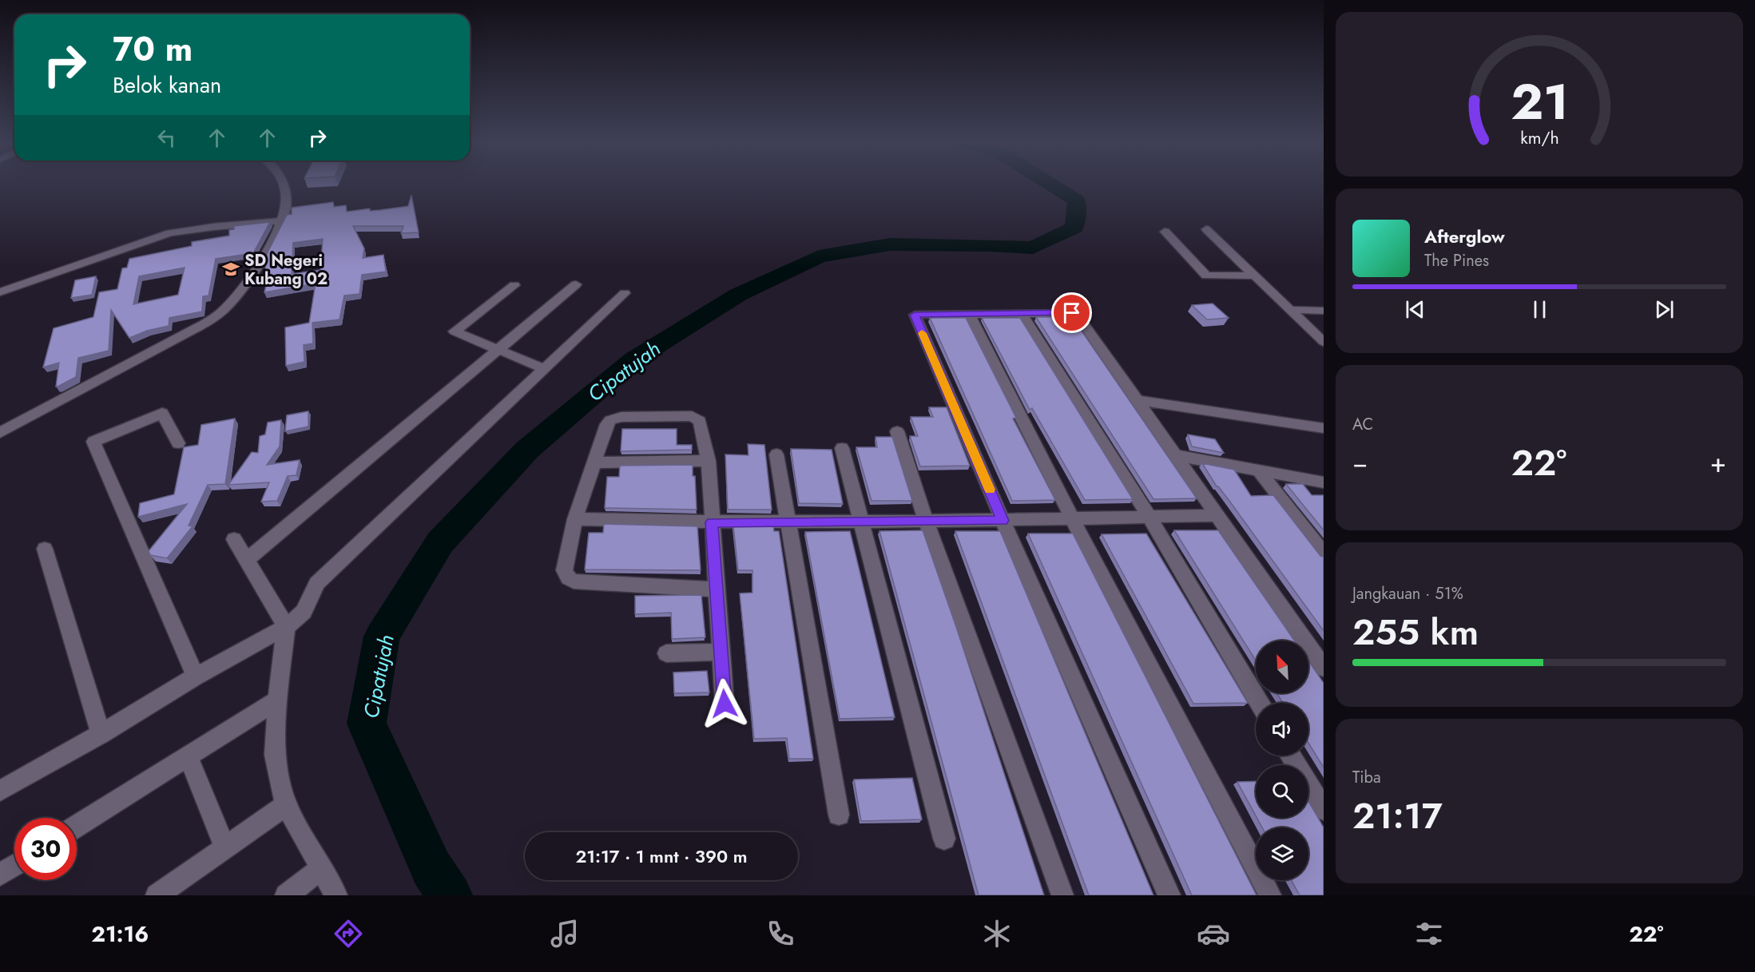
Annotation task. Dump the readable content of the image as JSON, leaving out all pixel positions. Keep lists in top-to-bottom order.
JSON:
{
  "water": ["Cipatujah"],
  "places": {
    "school or university": ["SD Negeri Kubang 02"]
  },
  "north": "top left",
  "page": {
    "turn": ["70 m", "Belok kanan"],
    "song": ["Afterglow", "The Pines"],
    "tile": [
      "AC",
      ["Jangkauan · 51%", "255 km"],
      ["Tiba", "21:17"]
    ],
    "heat": ["−", "22°", "+"],
    "limit": "30",
    "trip": "21:17 · 1 mnt · 390 m",
    "tabs": ["21:16", "22°"],
    "gauge": ["21", "km/h"]
  }
}
